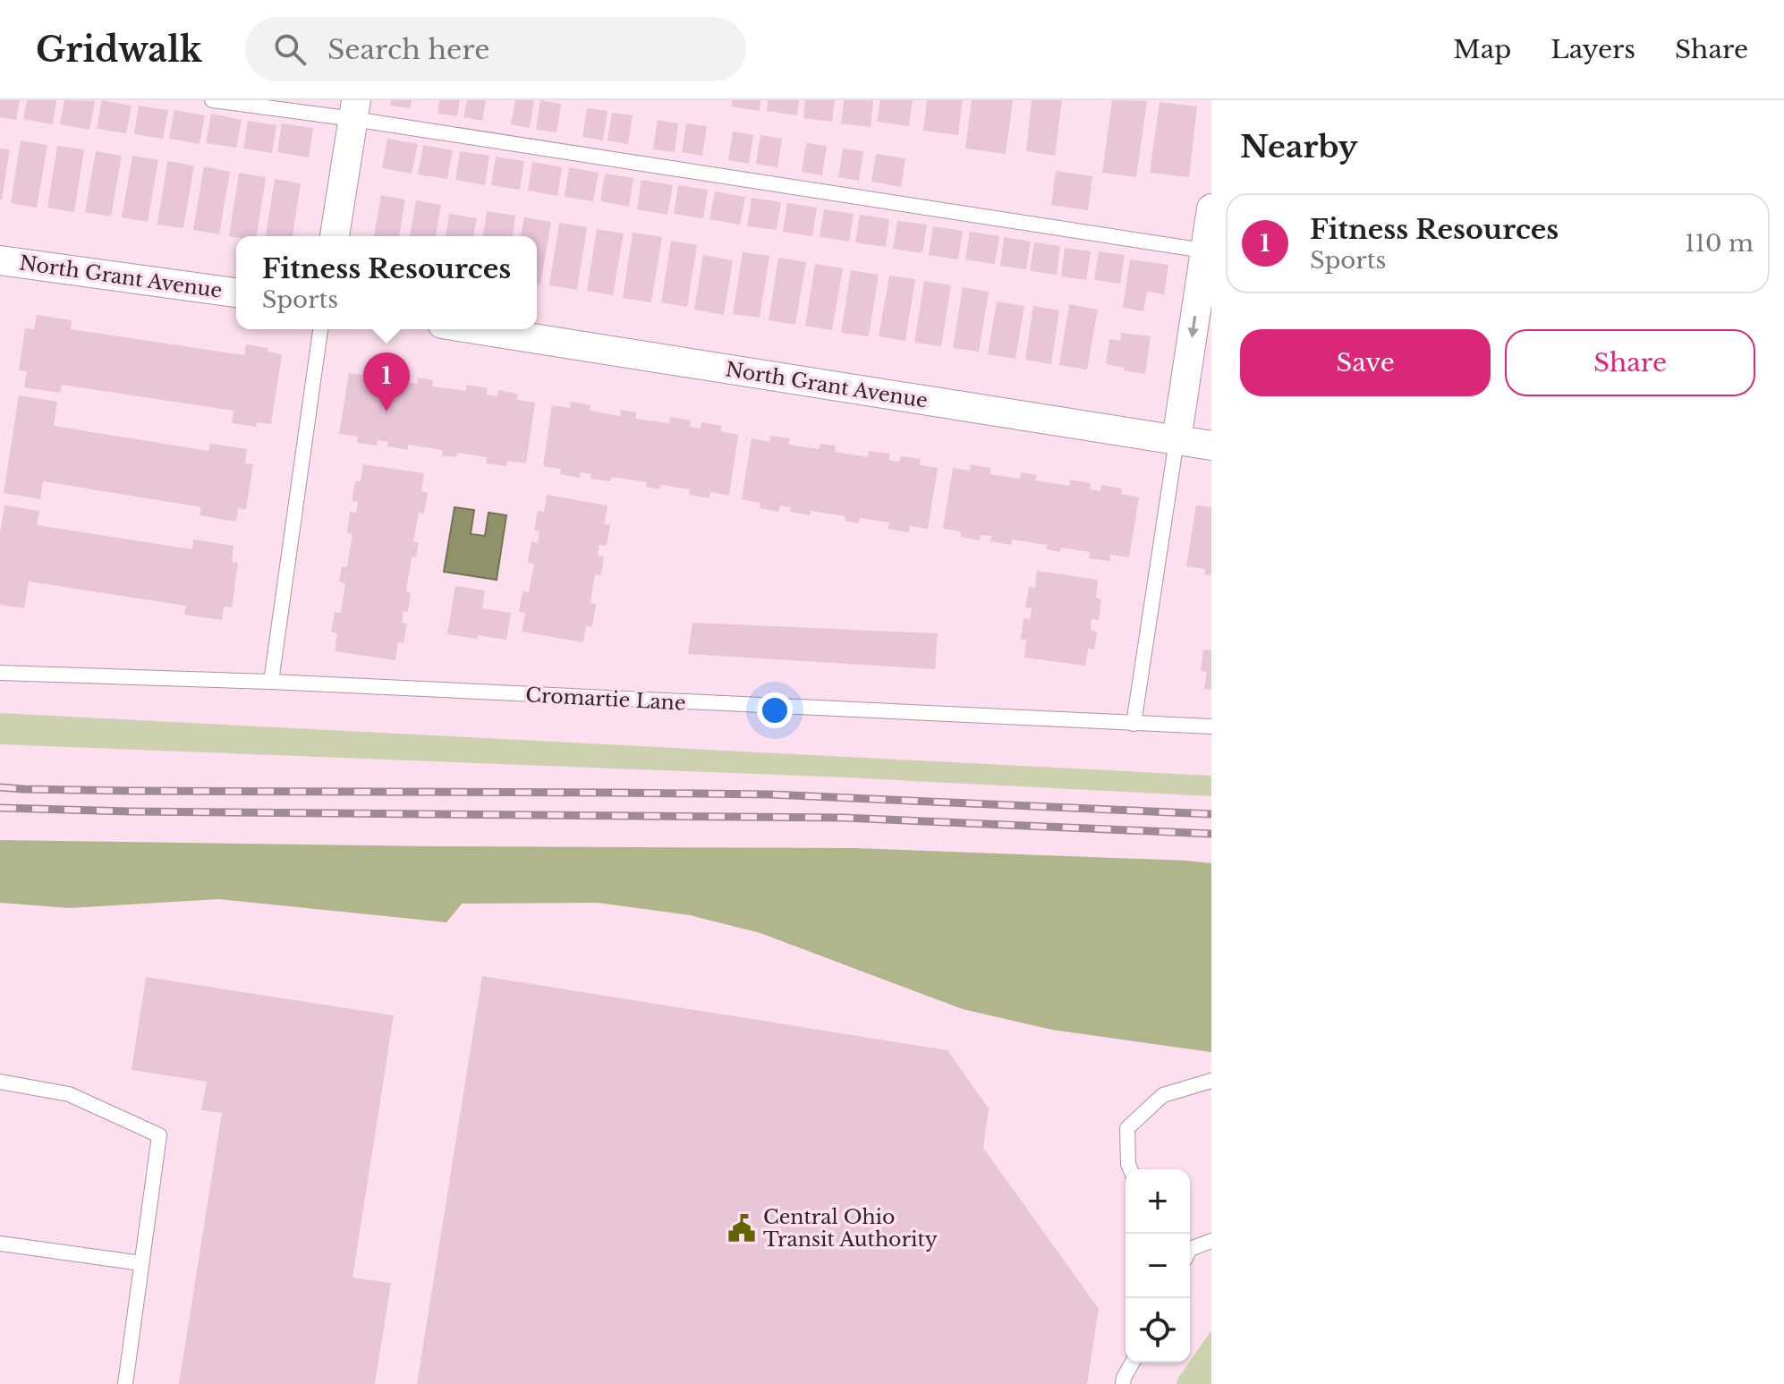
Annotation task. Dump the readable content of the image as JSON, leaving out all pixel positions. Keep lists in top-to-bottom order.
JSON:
{
  "streets": {
    "street": ["North Grant Avenue"],
    "lane": ["Cromartie Lane"]
  },
  "places": {
    "public building": ["Central Ohio Transit Authority"]
  },
  "page": {
    "header": "Gridwalk",
    "search": "Search here",
    "nav": ["Map", "Layers", "Share"],
    "heading": "Nearby",
    "list": [
      {
        "mark": "1",
        "name": "Fitness Resources",
        "note": "Sports",
        "value": "110 m"
      }
    ],
    "popup": ["Fitness Resources", "Sports"],
    "buttons": ["Save", "Share"],
    "pins": "1",
    "map_buttons": ["+", "−"]
  }
}
